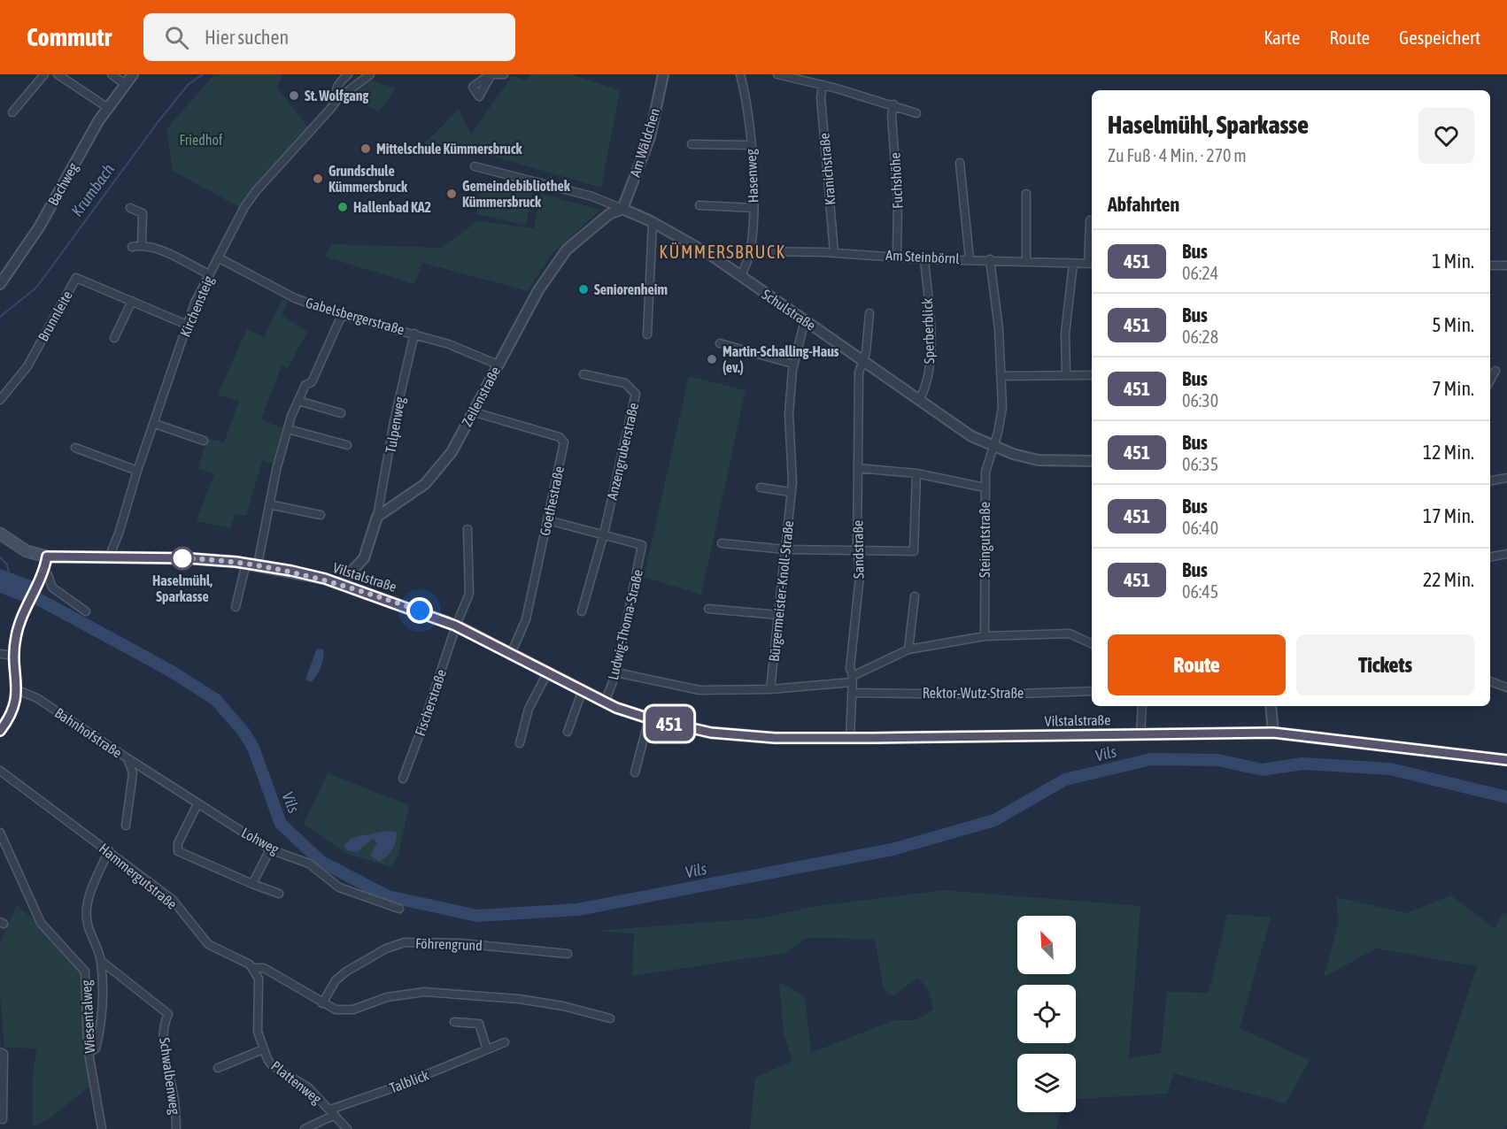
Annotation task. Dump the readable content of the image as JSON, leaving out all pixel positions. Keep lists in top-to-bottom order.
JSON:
{
  "streets": {
    "main road": ["Vilstalstraße"],
    "street": [
      "Am Wäldchen",
      "Kranichstraße",
      "Hasenweg",
      "Fuchshöhe",
      "Bachweg",
      "Am Steinbörnl",
      "Kirchensteig",
      "Schulstraße",
      "Brunnleite",
      "Gabelsbergerstraße",
      "Sperberblick",
      "Zeilenstraße",
      "Tulpenweg",
      "Anzengruberstraße",
      "Goethestraße",
      "Steingutstraße",
      "Sandstraße",
      "Bürgermeister-Knoll-Straße",
      "Ludwig-Thoma-Straße",
      "Rektor-Wutz-Straße",
      "Fischerstraße",
      "Bahnhofstraße",
      "Lohweg",
      "Hammergutstraße",
      "Föhrengrund",
      "Wiesentalweg",
      "Schwalbenweg",
      "Talblick",
      "Plattenweg"
    ]
  },
  "crossings": [
    ["Am Wäldchen", "Schulstraße"],
    ["Am Wäldchen", "Zeilenstraße"],
    ["Kranichstraße", "Am Steinbörnl"],
    ["Hasenweg", "Am Steinbörnl"],
    ["Hasenweg", "Schulstraße"],
    ["Fuchshöhe", "Am Steinbörnl"],
    ["Am Steinbörnl", "Sperberblick"],
    ["Am Steinbörnl", "Steingutstraße"],
    ["Kirchensteig", "Brunnleite"],
    ["Kirchensteig", "Gabelsbergerstraße"],
    ["Kirchensteig", "Vilstalstraße"],
    ["Schulstraße", "Sperberblick"],
    ["Schulstraße", "Zeilenstraße"],
    ["Schulstraße", "Steingutstraße"],
    ["Schulstraße", "Sandstraße"],
    ["Schulstraße", "Bürgermeister-Knoll-Straße"],
    ["Gabelsbergerstraße", "Zeilenstraße"],
    ["Gabelsbergerstraße", "Tulpenweg"],
    ["Zeilenstraße", "Tulpenweg"],
    ["Zeilenstraße", "Goethestraße"],
    ["Anzengruberstraße", "Ludwig-Thoma-Straße"],
    ["Goethestraße", "Vilstalstraße"],
    ["Sandstraße", "Vilstalstraße"],
    ["Sandstraße", "Rektor-Wutz-Straße"],
    ["Vilstalstraße", "Ludwig-Thoma-Straße"],
    ["Vilstalstraße", "Fischerstraße"],
    ["Bahnhofstraße", "Lohweg"],
    ["Hammergutstraße", "Föhrengrund"],
    ["Hammergutstraße", "Plattenweg"],
    ["Talblick", "Plattenweg"]
  ],
  "districts": ["KÜMMERSBRUCK"],
  "water": ["Krumbach", "Vils"],
  "parks": ["Friedhof"],
  "places": [
    "St. Wolfgang",
    "Mittelschule Kümmersbruck",
    "Grundschule Kümmersbruck",
    "Gemeindebibliothek Kümmersbruck",
    "Hallenbad KA2",
    "Seniorenheim",
    "Martin-Schalling-Haus (ev.)",
    "Haselmühl, Sparkasse"
  ],
  "lines": ["bus line 451"],
  "north": "top left",
  "page": {
    "header": "Commutr",
    "search": "Hier suchen",
    "nav": ["Karte", "Route", "Gespeichert"],
    "on_map": "451",
    "heading": [
      ["Haselmühl, Sparkasse", "Zu Fuß · 4 Min. · 270 m"],
      "Abfahrten"
    ],
    "list": [
      {
        "mark": "451",
        "name": "Bus",
        "note": "06:24",
        "value": "1 Min."
      },
      {
        "mark": "451",
        "name": "Bus",
        "note": "06:28",
        "value": "5 Min."
      },
      {
        "mark": "451",
        "name": "Bus",
        "note": "06:30",
        "value": "7 Min."
      },
      {
        "mark": "451",
        "name": "Bus",
        "note": "06:35",
        "value": "12 Min."
      },
      {
        "mark": "451",
        "name": "Bus",
        "note": "06:40",
        "value": "17 Min."
      },
      {
        "mark": "451",
        "name": "Bus",
        "note": "06:45",
        "value": "22 Min."
      }
    ],
    "buttons": ["Route", "Tickets"]
  }
}
